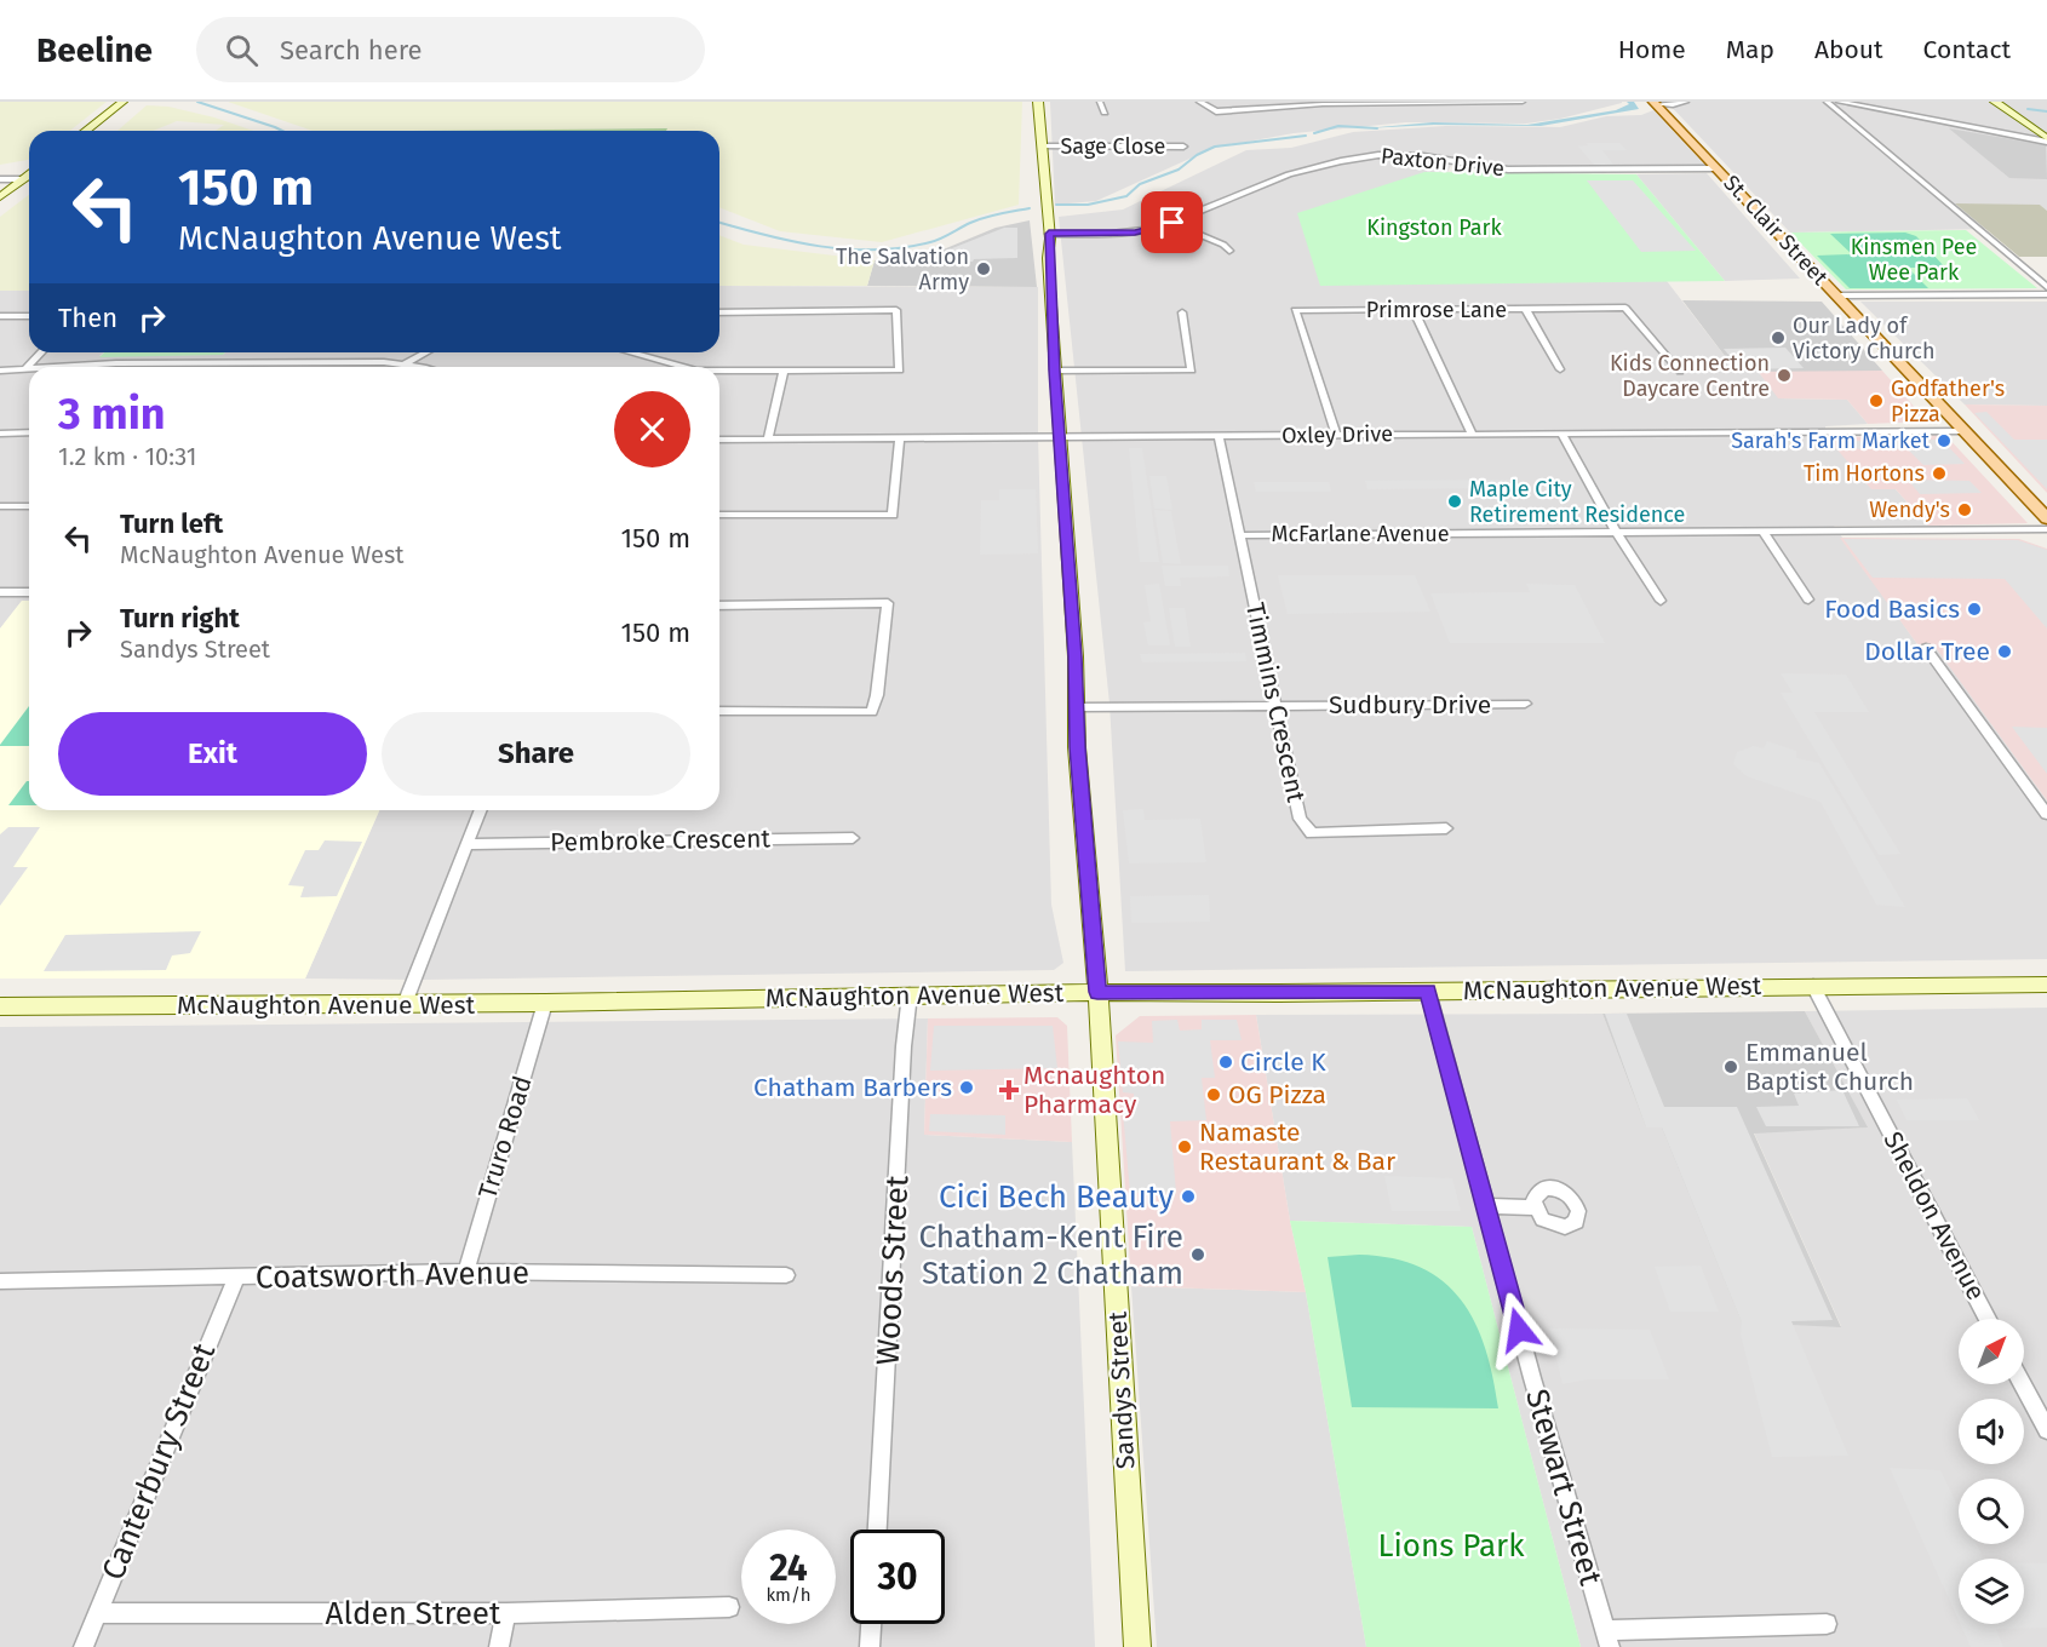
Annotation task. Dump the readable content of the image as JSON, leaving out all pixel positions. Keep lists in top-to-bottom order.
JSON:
{
  "streets": {
    "main road": ["St. Clair Street"],
    "street": [
      "Sage Close",
      "Paxton Drive",
      "Primrose Lane",
      "Oxley Drive",
      "McFarlane Avenue",
      "Timmins Crescent",
      "Sudbury Drive",
      "Pembroke Crescent",
      "McNaughton Avenue West",
      "Truro Road",
      "Sheldon Avenue",
      "Woods Street",
      "Coatsworth Avenue",
      "Sandys Street",
      "Canterbury Street",
      "Stewart Street",
      "Alden Street"
    ]
  },
  "crossings": [
    ["Sage Close", "Sandys Street"],
    ["Paxton Drive", "St. Clair Street"],
    ["Paxton Drive", "Sandys Street"],
    ["St. Clair Street", "Oxley Drive"],
    ["Primrose Lane", "Oxley Drive"],
    ["Oxley Drive", "Timmins Crescent"],
    ["Oxley Drive", "Sandys Street"],
    ["McFarlane Avenue", "Timmins Crescent"],
    ["Timmins Crescent", "Sudbury Drive"],
    ["Sudbury Drive", "Sandys Street"],
    ["McNaughton Avenue West", "Truro Road"],
    ["McNaughton Avenue West", "Sheldon Avenue"],
    ["McNaughton Avenue West", "Woods Street"],
    ["McNaughton Avenue West", "Sandys Street"],
    ["McNaughton Avenue West", "Stewart Street"],
    ["Truro Road", "Coatsworth Avenue"],
    ["Coatsworth Avenue", "Canterbury Street"],
    ["Canterbury Street", "Alden Street"]
  ],
  "parks": ["Kingston Park", "Kinsmen Pee Wee Park", "Lions Park"],
  "places": {
    "other": [
      "The Salvation Army",
      "Our Lady of Victory Church",
      "Kids Connection Daycare Centre",
      "Godfather's Pizza",
      "Sarah's Farm Market",
      "Tim Hortons",
      "Maple City Retirement Residence",
      "Wendy's",
      "Food Basics",
      "Dollar Tree",
      "Circle K",
      "Emmanuel Baptist Church",
      "Chatham Barbers",
      "OG Pizza",
      "Namaste Restaurant & Bar",
      "Cici Bech Beauty",
      "Chatham-Kent Fire Station 2 Chatham"
    ],
    "health": ["Mcnaughton Pharmacy"]
  },
  "north": "top right",
  "page": {
    "header": "Beeline",
    "search": "Search here",
    "nav": [
      "Home",
      "Map",
      "About",
      "Contact"
    ],
    "turn": ["150 m", "McNaughton Avenue West"],
    "then": "Then",
    "heading": ["3 min", "1.2 km · 10:31"],
    "list": [
      {
        "name": "Turn left",
        "note": "McNaughton Avenue West",
        "value": "150 m"
      },
      {
        "name": "Turn right",
        "note": "Sandys Street",
        "value": "150 m"
      }
    ],
    "buttons": ["Exit", "Share"],
    "speed": "24 km/h",
    "limit": "30"
  }
}
